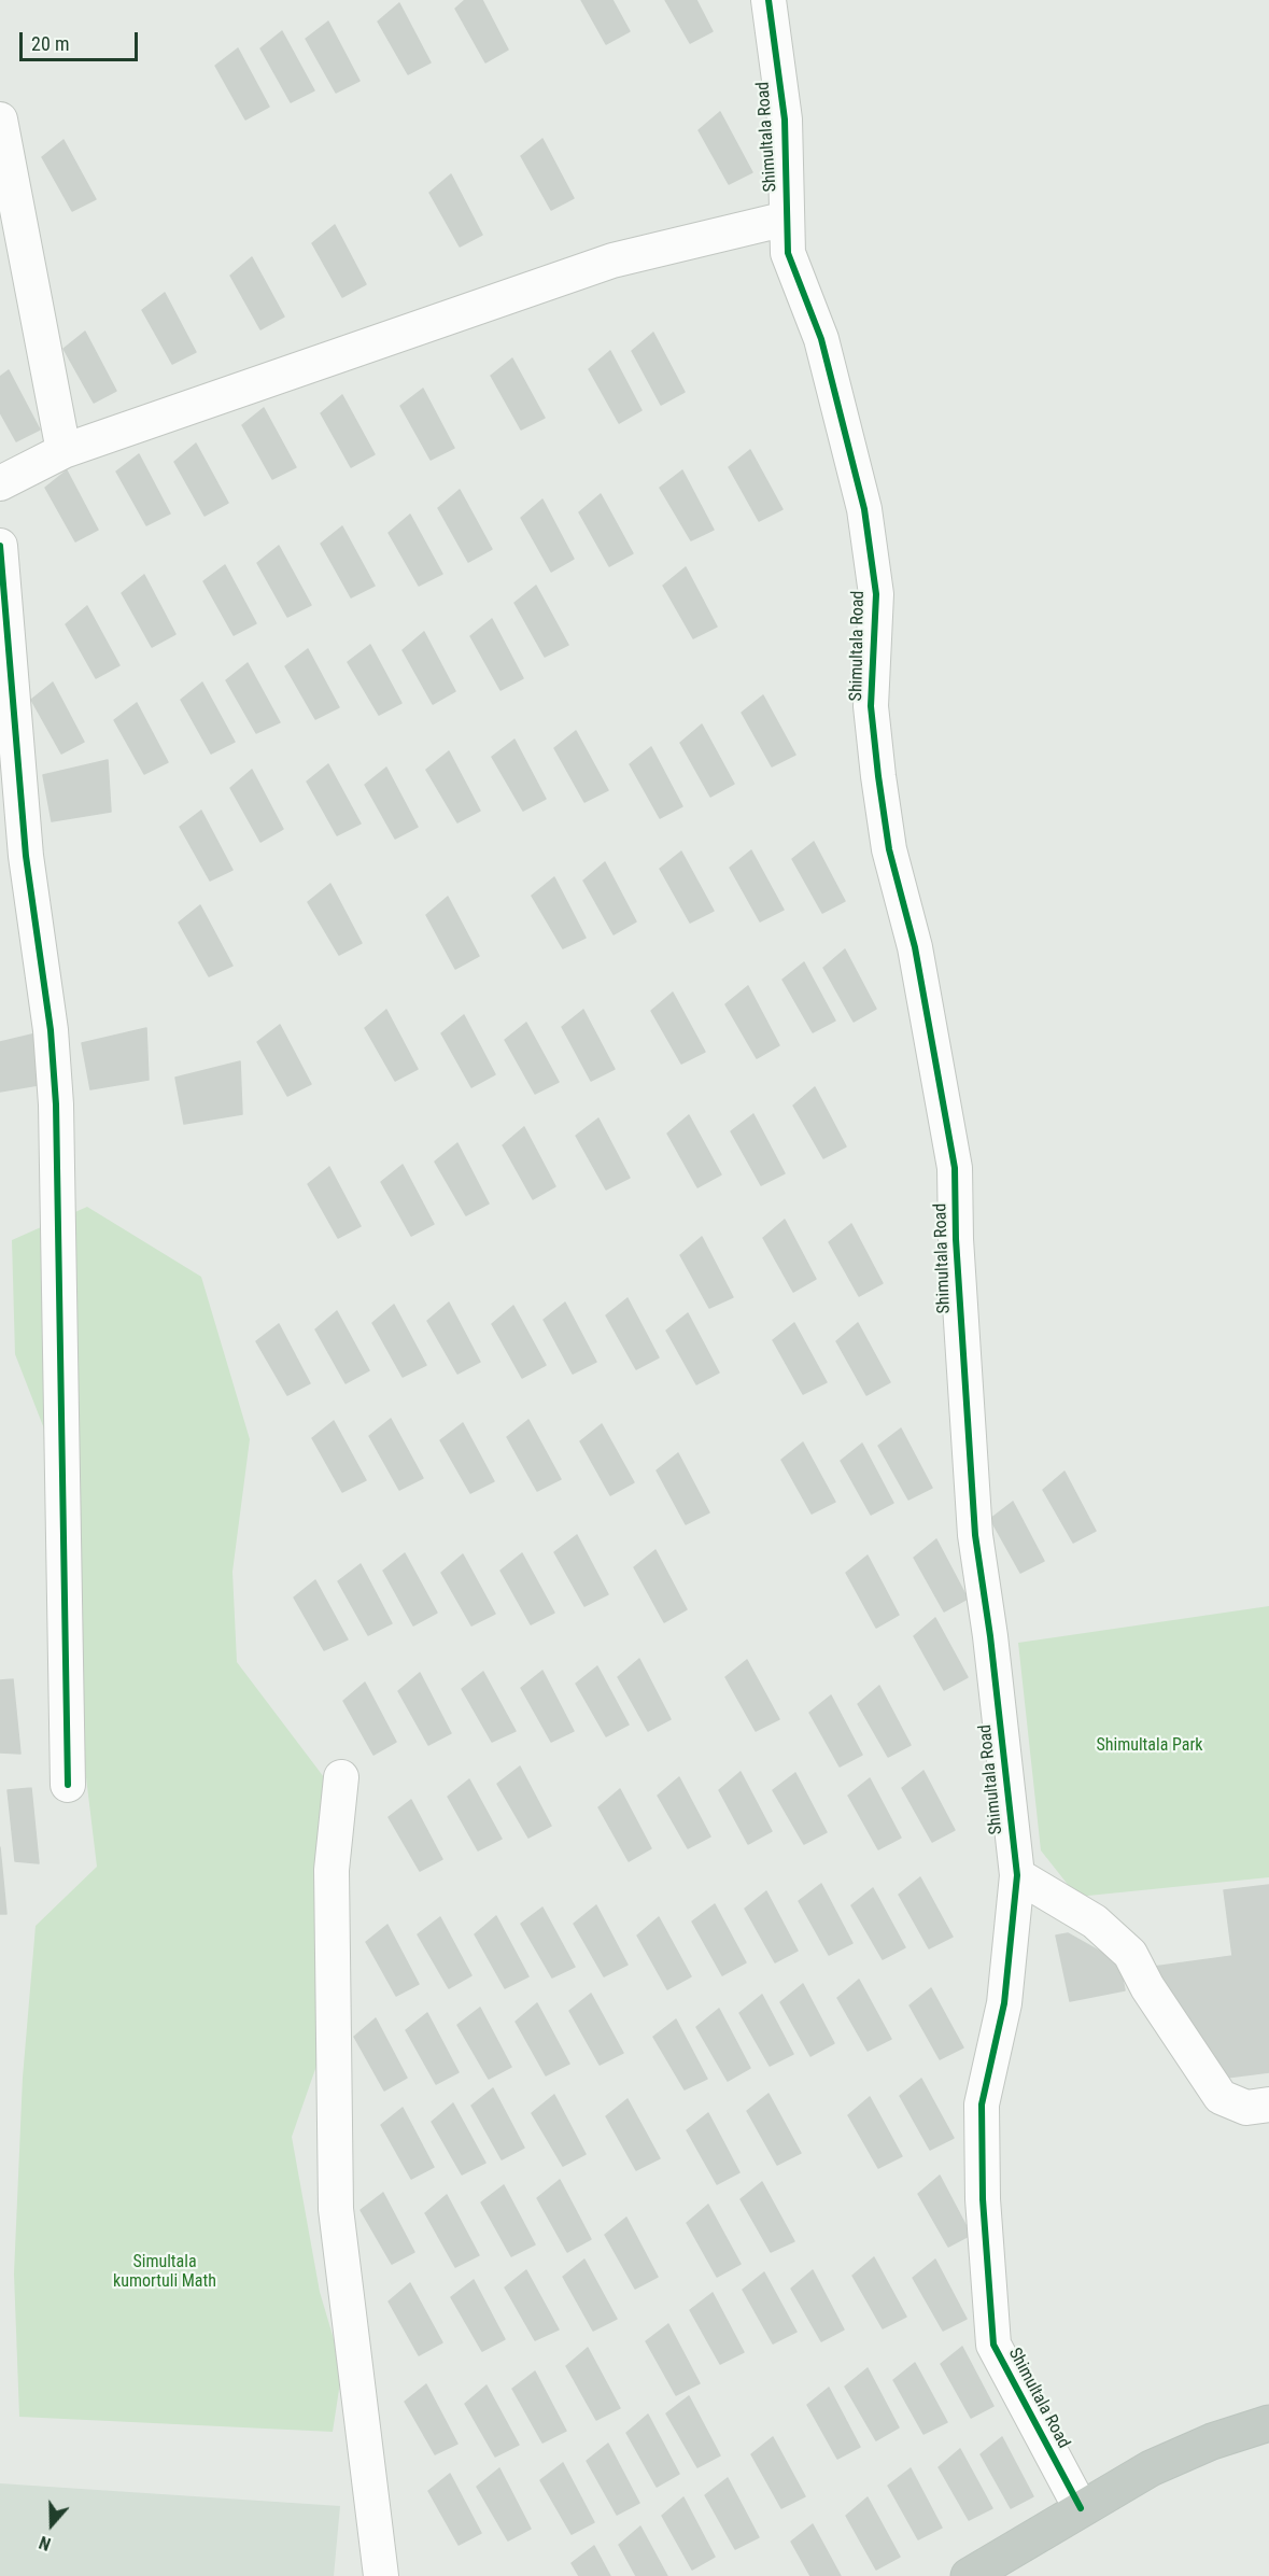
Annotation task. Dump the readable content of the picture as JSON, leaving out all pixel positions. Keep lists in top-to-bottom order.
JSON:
{
  "streets": {
    "street": ["Shimultala Road"]
  },
  "parks": ["Shimultala Park", "Simultala kumortuli Math"],
  "scale_bar": "20 m",
  "north": "bottom"
}
